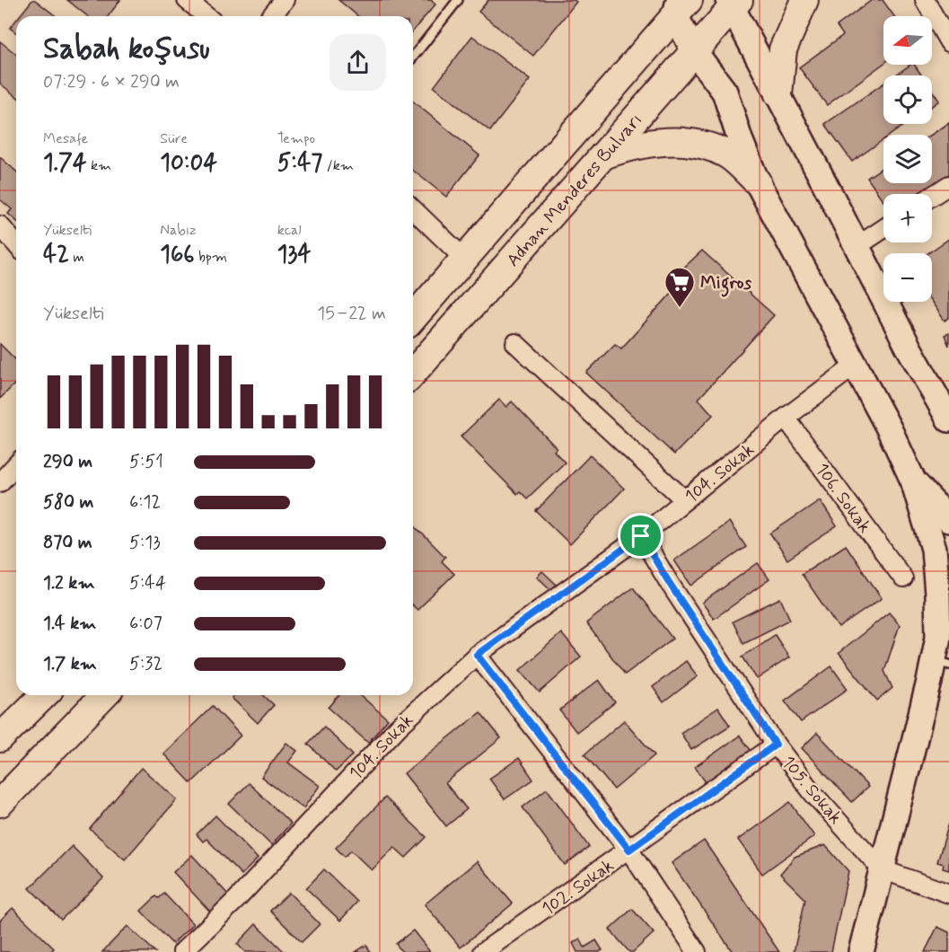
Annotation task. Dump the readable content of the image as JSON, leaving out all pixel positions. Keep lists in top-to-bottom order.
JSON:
{
  "streets": {
    "main road": ["Adnan Menderes Bulvarı"],
    "street": [
      "104. Sokak",
      "106. Sokak",
      "105. Sokak",
      "102. Sokak"
    ]
  },
  "crossings": [
    ["104. Sokak", "106. Sokak"],
    ["104. Sokak", "105. Sokak"],
    ["105. Sokak", "102. Sokak"]
  ],
  "places": {
    "supermarket": ["Migros"]
  },
  "north": "left",
  "page": {
    "map_buttons": ["+", "−"],
    "heading": ["Sabah koşusu", "07:29 · 6 × 290 m"],
    "stats": [
      ["Mesafe", "1.74 km"],
      ["Süre", "10:04"],
      ["Tempo", "5:47 /km"],
      ["Yükselti", "42 m"],
      ["Nabız", "166 bpm"],
      ["kcal", "134"]
    ],
    "chart": ["Yükselti", "15–22 m"],
    "list": [
      {
        "name": "290 m",
        "note": "5:51"
      },
      {
        "name": "580 m",
        "note": "6:12"
      },
      {
        "name": "870 m",
        "note": "5:13"
      },
      {
        "name": "1.2 km",
        "note": "5:44"
      },
      {
        "name": "1.4 km",
        "note": "6:07"
      },
      {
        "name": "1.7 km",
        "note": "5:32"
      }
    ]
  }
}
